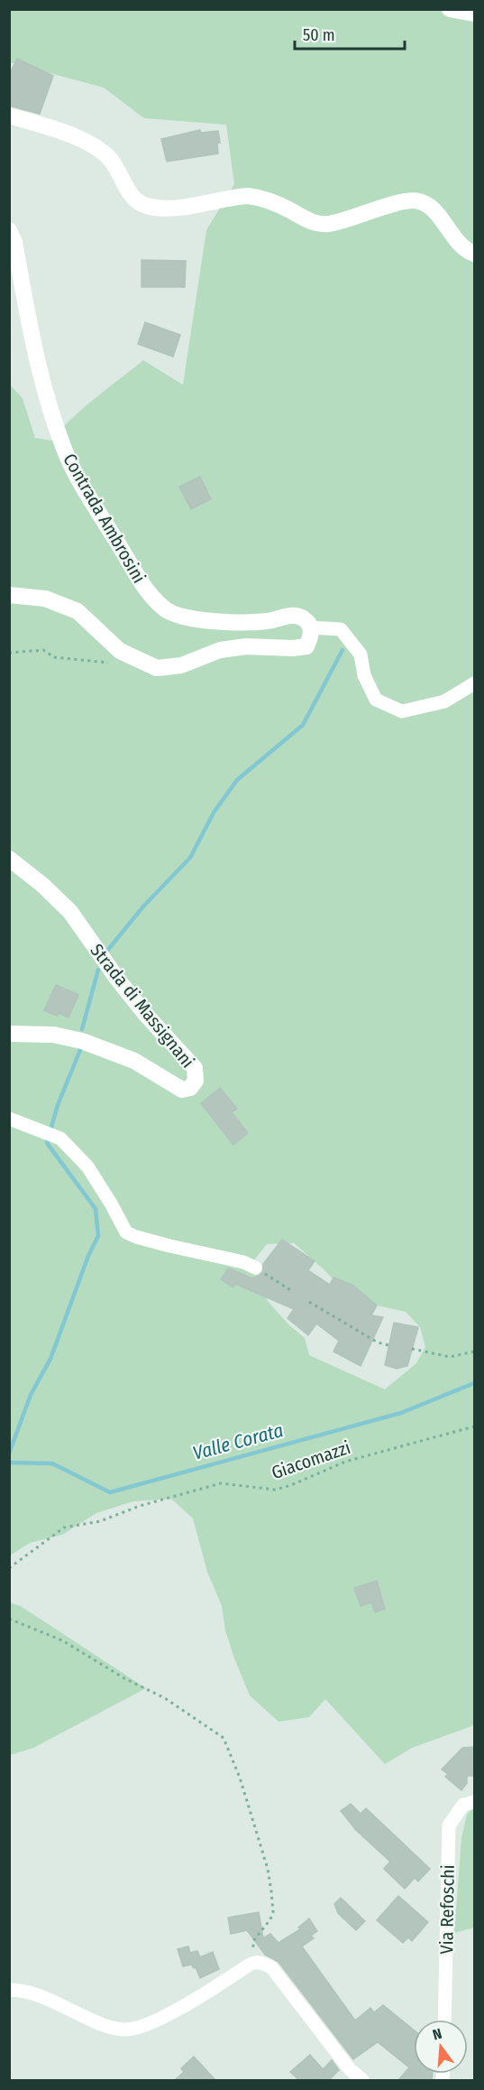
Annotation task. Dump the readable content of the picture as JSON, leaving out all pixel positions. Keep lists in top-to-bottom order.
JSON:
{
  "streets": {
    "street": ["Contrada Ambrosini", "Strada di Massignani", "Via Refoschi"],
    "path": ["Giacomazzi"]
  },
  "water": ["Valle Corata"],
  "scale_bar": "50 m",
  "north": "top"
}
